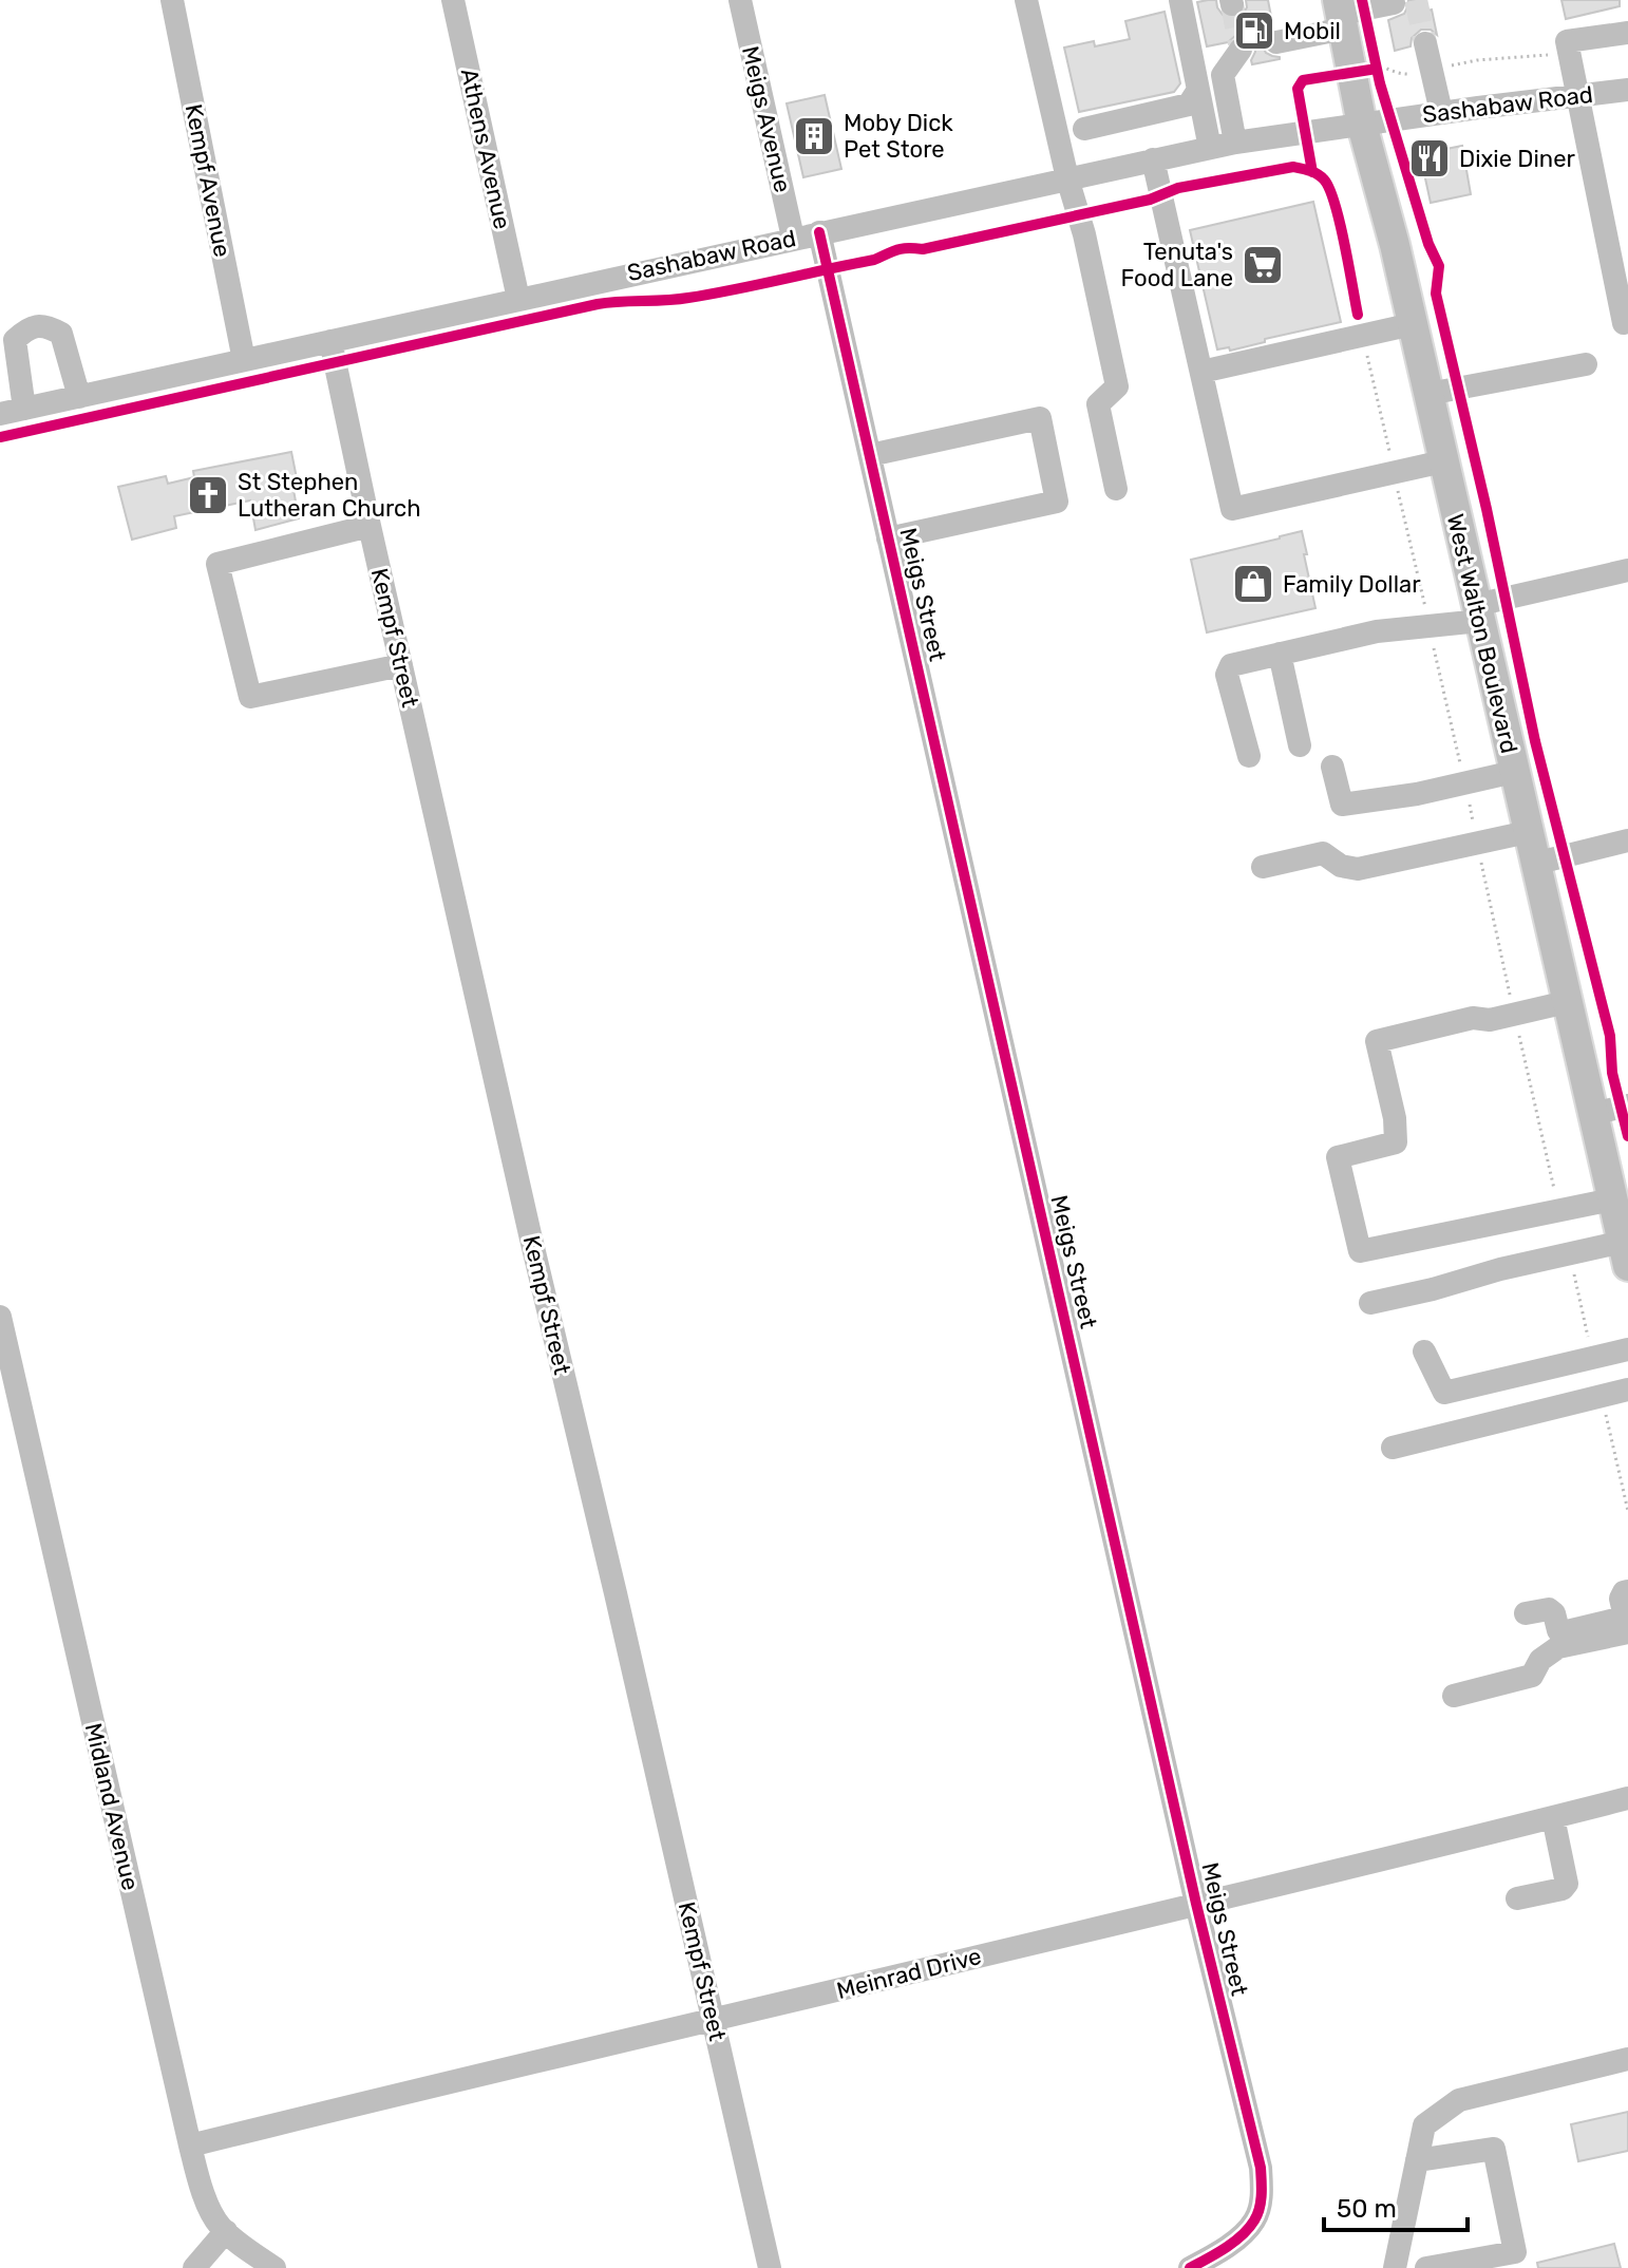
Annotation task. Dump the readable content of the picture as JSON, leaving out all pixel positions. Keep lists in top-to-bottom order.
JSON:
{
  "streets": {
    "main road": ["West Walton Boulevard"],
    "street": [
      "Sashabaw Road",
      "Meigs Avenue",
      "Athens Avenue",
      "Kempf Avenue",
      "Meigs Street",
      "Kempf Street",
      "Midland Avenue",
      "Meinrad Drive"
    ]
  },
  "crossings": [
    ["Sashabaw Road", "Meigs Avenue"],
    ["Sashabaw Road", "Athens Avenue"],
    ["Sashabaw Road", "Kempf Avenue"],
    ["Sashabaw Road", "Meigs Street"],
    ["Sashabaw Road", "West Walton Boulevard"],
    ["Sashabaw Road", "Kempf Street"],
    ["Meigs Street", "Meinrad Drive"],
    ["Kempf Street", "Meinrad Drive"],
    ["Midland Avenue", "Meinrad Drive"]
  ],
  "places": {
    "fuel station": ["Mobil"],
    "building": ["Moby Dick Pet Store"],
    "restaurant": ["Dixie Diner"],
    "supermarket": ["Tenuta's Food Lane"],
    "church": ["St Stephen Lutheran Church"],
    "shop": ["Family Dollar"]
  },
  "scale_bar": "50 m"
}
